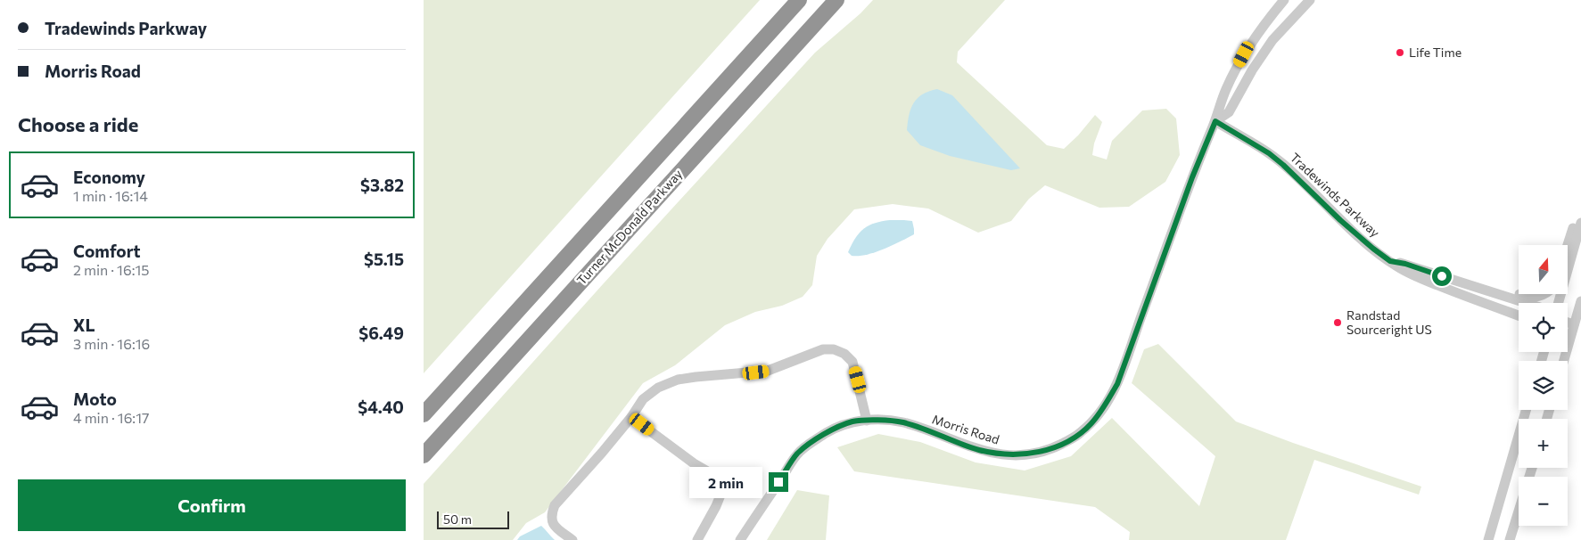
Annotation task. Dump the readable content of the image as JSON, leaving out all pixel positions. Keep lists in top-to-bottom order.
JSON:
{
  "streets": {
    "highway": ["Turner McDonald Parkway"],
    "street": ["Tradewinds Parkway", "Morris Road"]
  },
  "crossings": [
    ["Tradewinds Parkway", "Morris Road"]
  ],
  "places": ["Life Time", "Randstad Sourceright US"],
  "scale_bar": "50 m",
  "north": "top",
  "page": {
    "banner": ["Tradewinds Parkway", "Morris Road"],
    "heading": "Choose a ride",
    "list": [
      {
        "name": "Economy",
        "note": "1 min · 16:14",
        "value": "$3.82"
      },
      {
        "name": "Comfort",
        "note": "2 min · 16:15",
        "value": "$5.15"
      },
      {
        "name": "XL",
        "note": "3 min · 16:16",
        "value": "$6.49"
      },
      {
        "name": "Moto",
        "note": "4 min · 16:17",
        "value": "$4.40"
      }
    ],
    "map_buttons": ["+", "−"],
    "bubble": "2 min",
    "buttons": "Confirm",
    "scale": "50 m"
  }
}
